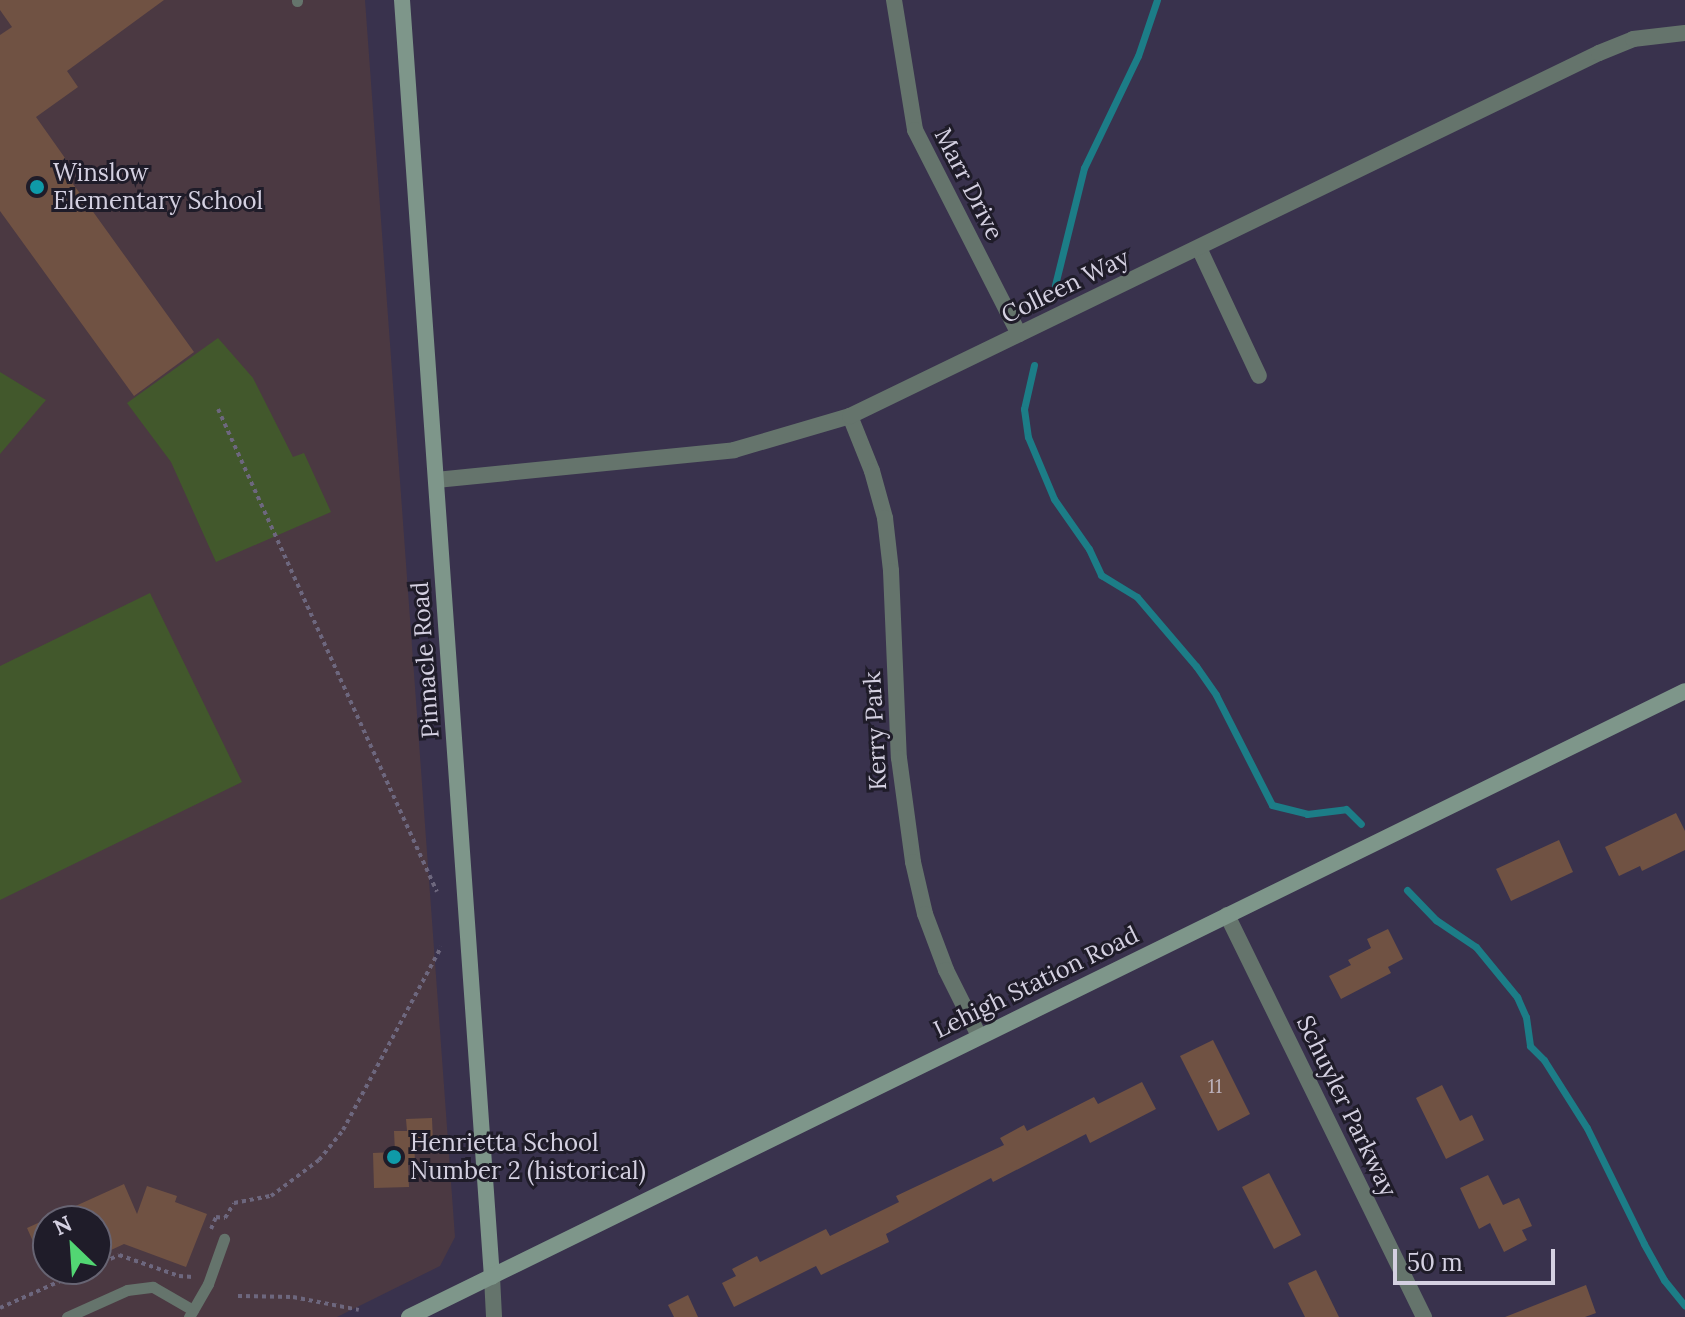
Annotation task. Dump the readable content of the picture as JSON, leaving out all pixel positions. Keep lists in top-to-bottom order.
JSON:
{
  "streets": {
    "main road": ["Pinnacle Road", "Lehigh Station Road"],
    "street": [
      "Marr Drive",
      "Colleen Way",
      "Kerry Park",
      "Schuyler Parkway"
    ]
  },
  "crossings": [
    ["Marr Drive", "Colleen Way"],
    ["Colleen Way", "Pinnacle Road"],
    ["Colleen Way", "Kerry Park"],
    ["Pinnacle Road", "Lehigh Station Road"],
    ["Kerry Park", "Lehigh Station Road"],
    ["Lehigh Station Road", "Schuyler Parkway"]
  ],
  "places": ["Winslow Elementary School", "Henrietta School Number 2 (historical)"],
  "house_numbers": ["11"],
  "scale_bar": "50 m",
  "north": "top left"
}
